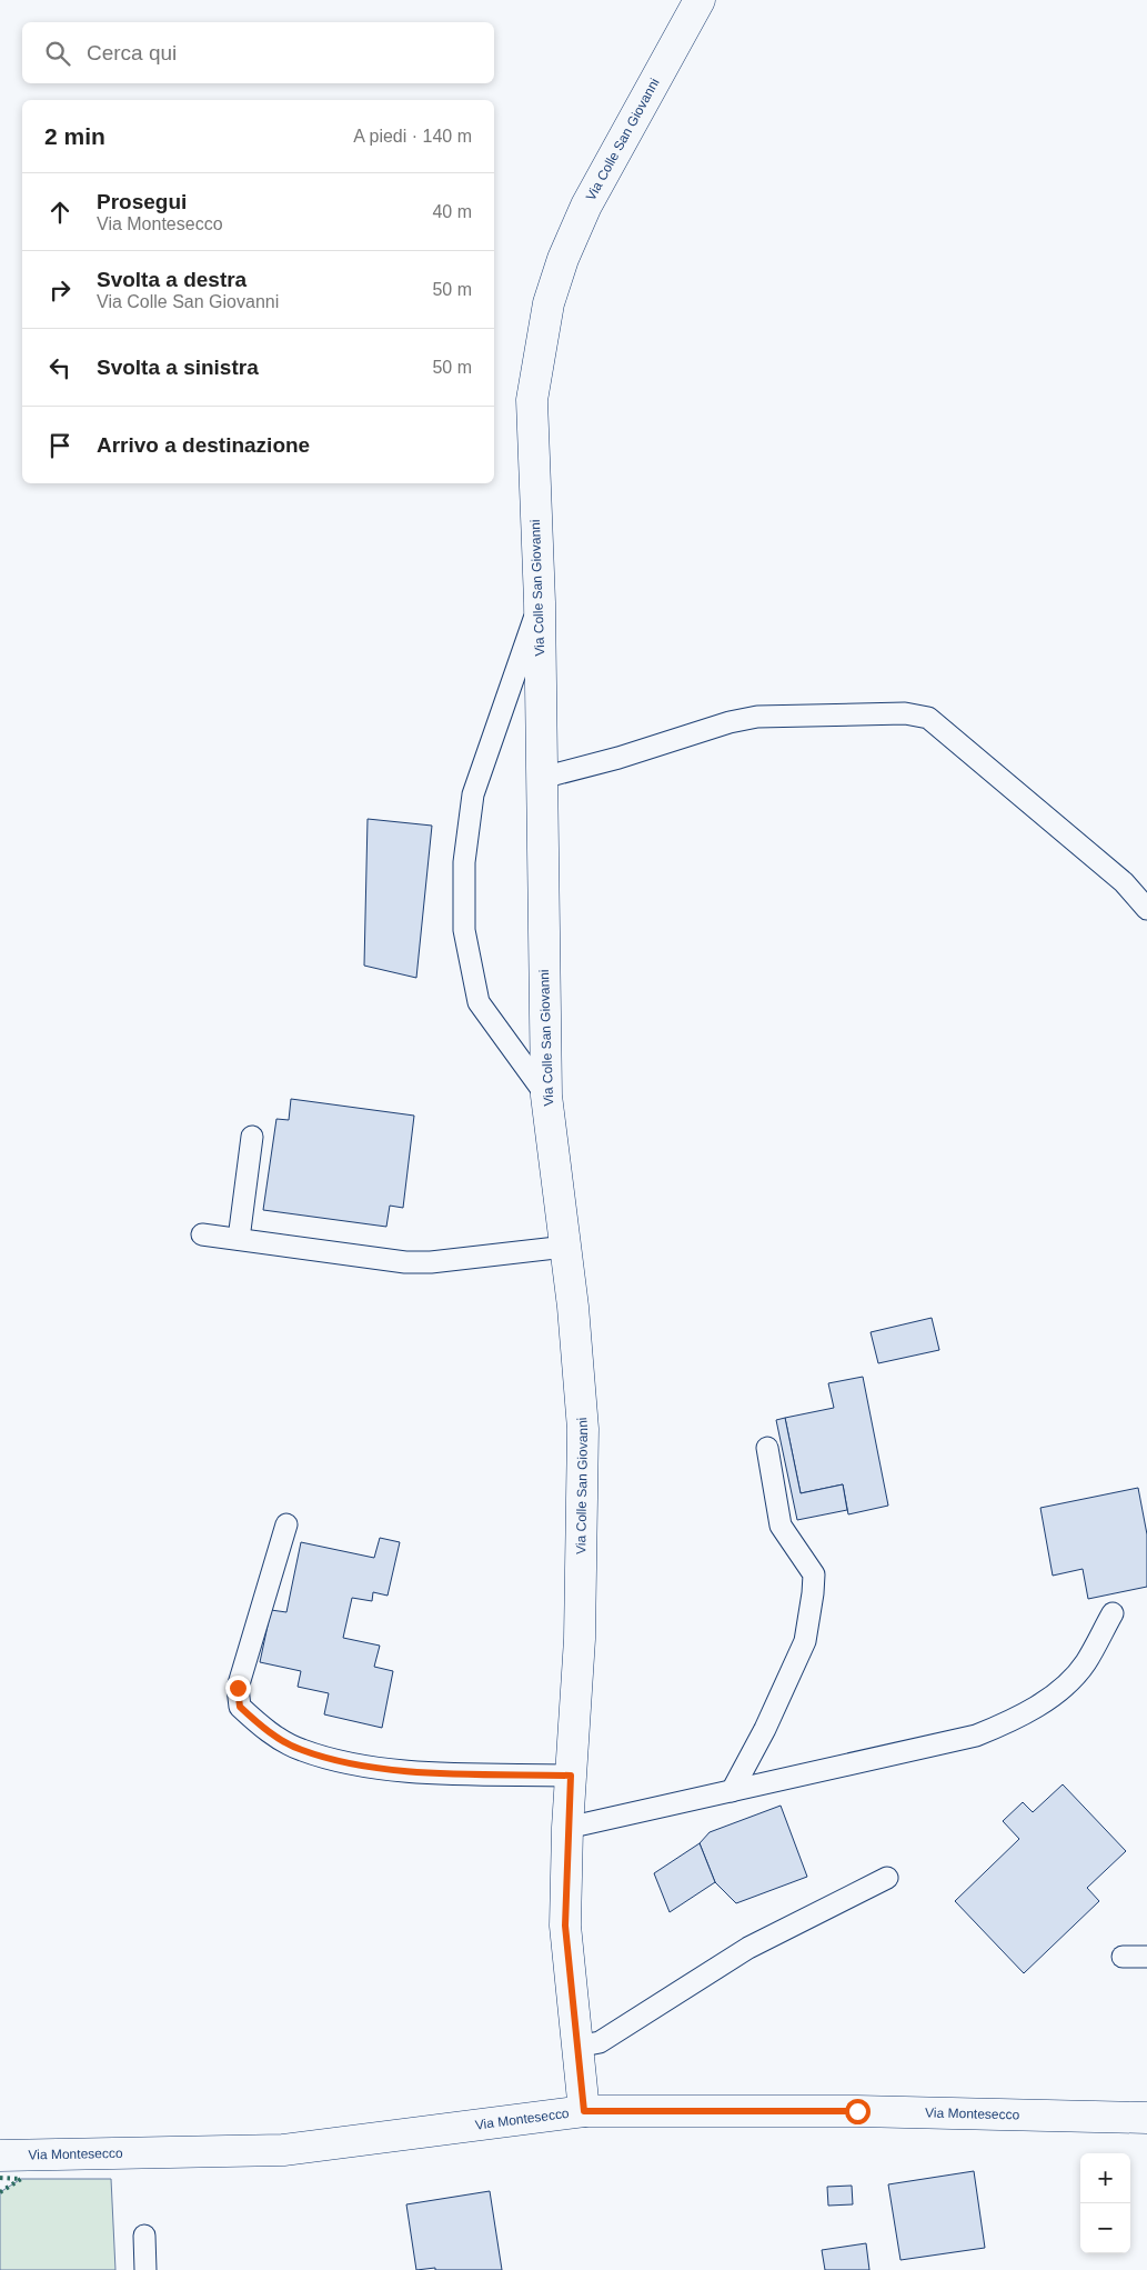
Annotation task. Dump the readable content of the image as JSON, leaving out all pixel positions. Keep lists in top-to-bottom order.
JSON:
{
  "streets": {
    "street": ["Via Colle San Giovanni", "Via Montesecco"]
  },
  "crossings": [
    ["Via Colle San Giovanni", "Via Montesecco"]
  ],
  "page": {
    "search": "Cerca qui",
    "heading": ["2 min", "A piedi · 140 m"],
    "list": [
      ["Prosegui", "Via Montesecco", "40 m"],
      ["Svolta a destra", "Via Colle San Giovanni", "50 m"],
      ["Svolta a sinistra", "50 m"],
      "Arrivo a destinazione"
    ],
    "map_buttons": ["+", "−"]
  }
}
